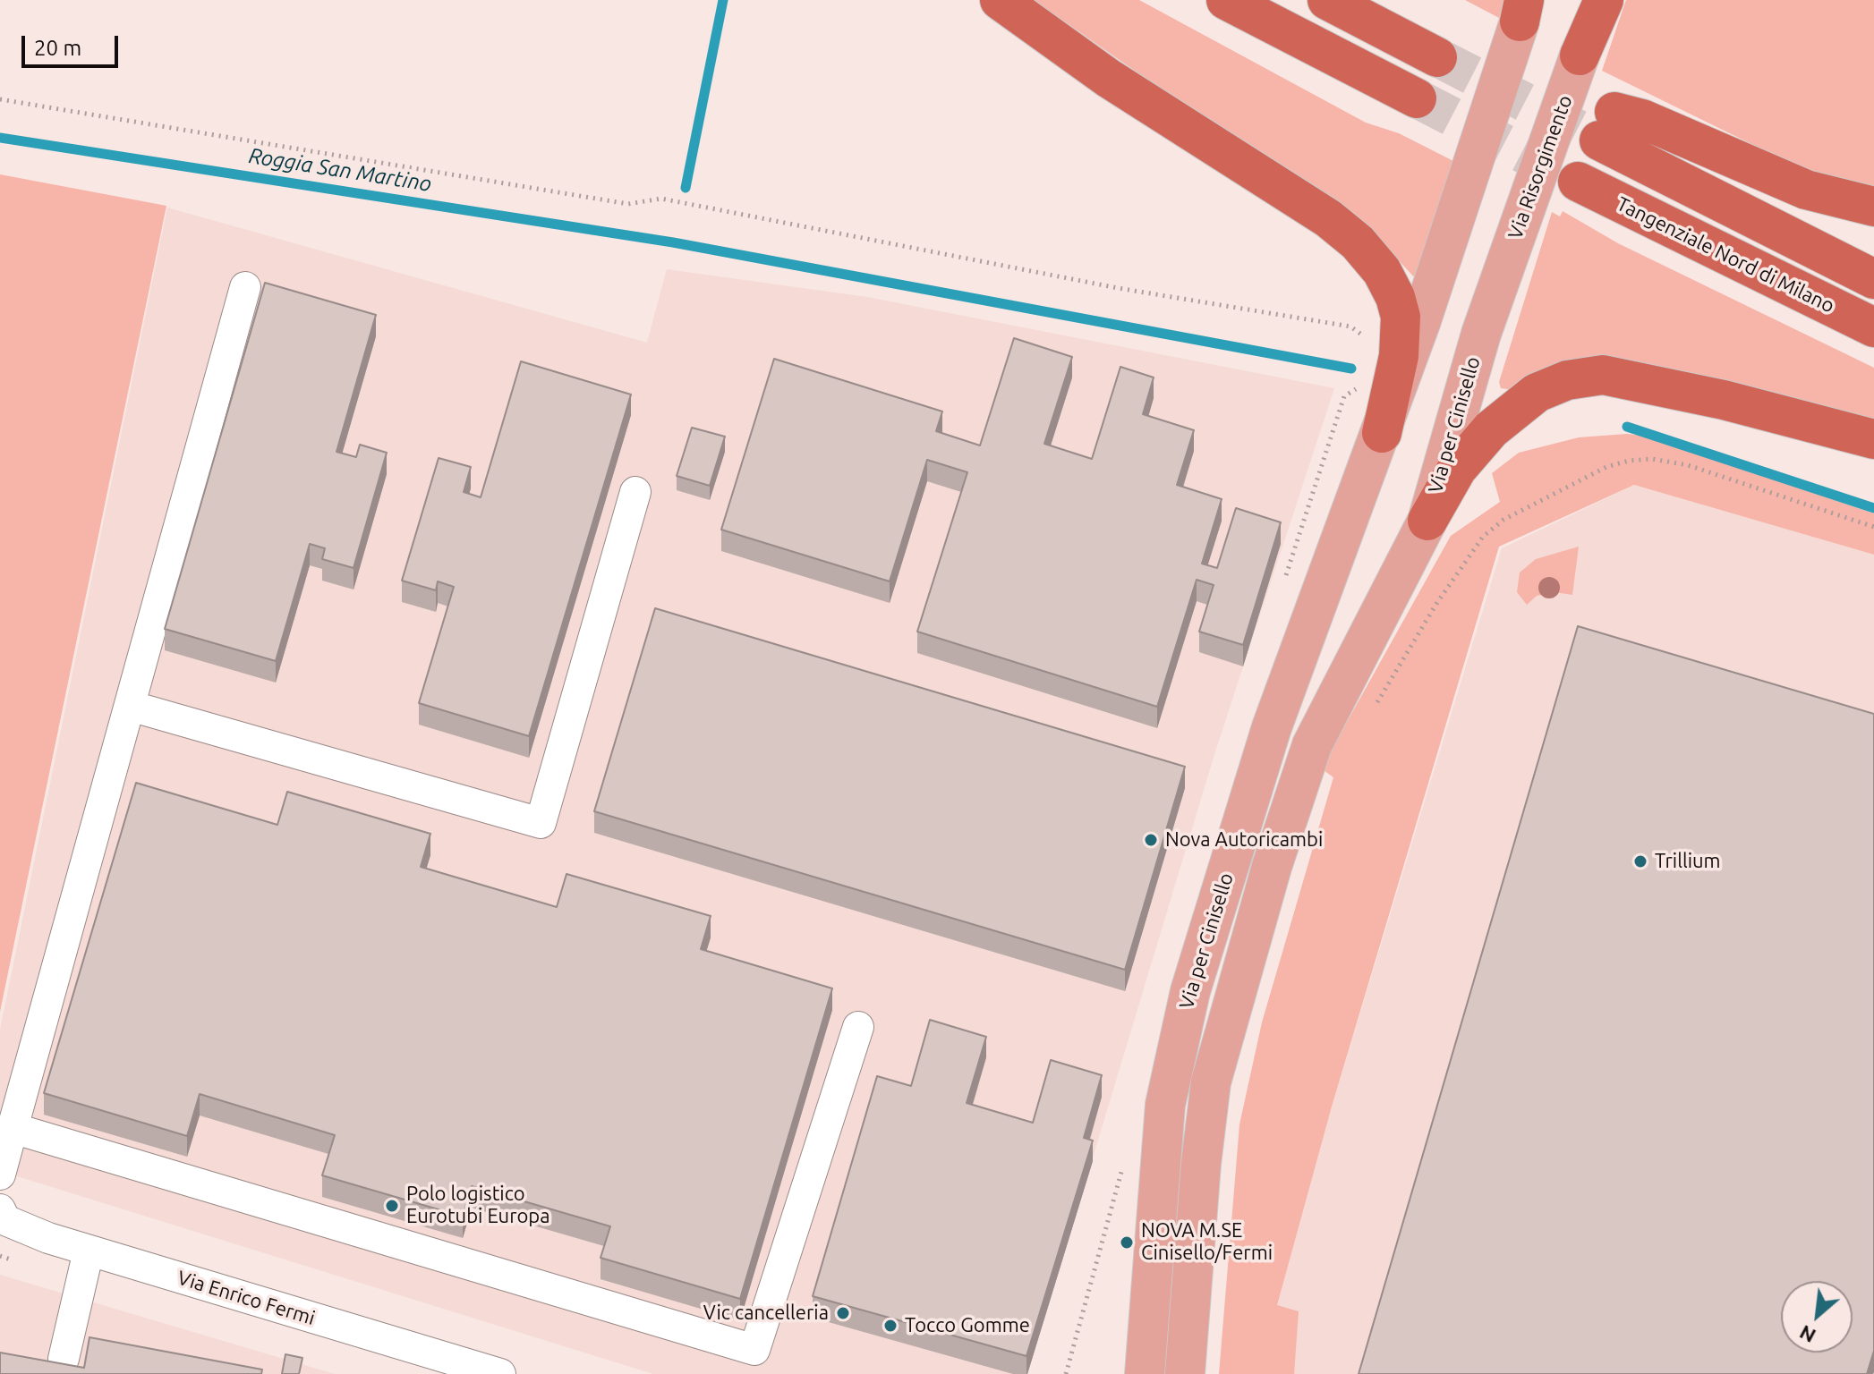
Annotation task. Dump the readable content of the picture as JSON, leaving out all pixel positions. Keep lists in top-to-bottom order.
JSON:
{
  "streets": {
    "highway": ["Tangenziale Nord di Milano"],
    "main road": ["Via Risorgimento", "Via per Cinisello"],
    "street": ["Via Enrico Fermi"]
  },
  "crossings": [
    ["Via Risorgimento", "Via per Cinisello"]
  ],
  "water": ["Roggia San Martino"],
  "places": [
    "Nova Autoricambi",
    "Trillium",
    "Polo logistico Eurotubi Europa",
    "NOVA M.SE Cinisello/Fermi",
    "Vic cancelleria",
    "Tocco Gomme"
  ],
  "scale_bar": "20 m",
  "north": "bottom left"
}
